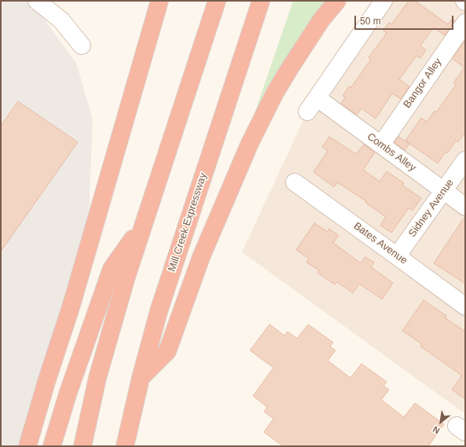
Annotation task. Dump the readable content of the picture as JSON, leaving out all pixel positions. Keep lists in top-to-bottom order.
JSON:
{
  "streets": {
    "highway": ["Mill Creek Expressway"],
    "street": [
      "Bangor Alley",
      "Combs Alley",
      "Sidney Avenue",
      "Bates Avenue"
    ]
  },
  "crossings": [
    ["Bangor Alley", "Combs Alley"],
    ["Combs Alley", "Sidney Avenue"],
    ["Sidney Avenue", "Bates Avenue"]
  ],
  "scale_bar": "50 m",
  "north": "bottom left"
}
